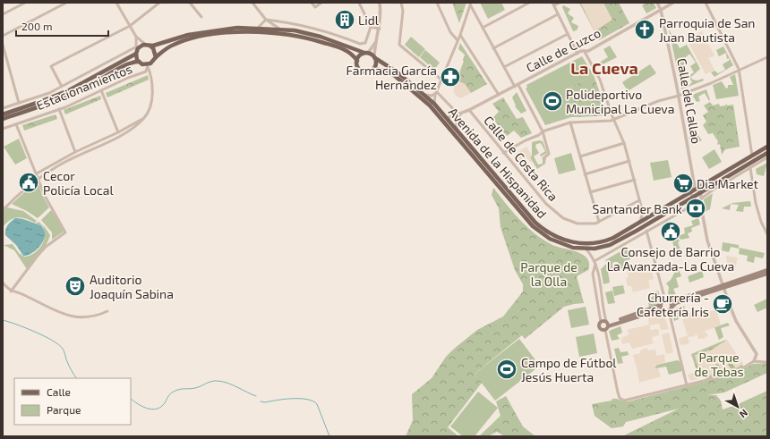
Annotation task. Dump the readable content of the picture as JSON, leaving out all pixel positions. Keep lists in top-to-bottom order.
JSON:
{
  "streets": {
    "main road": ["Avenida de la Hispanidad"],
    "street": [
      "Calle de Cuzco",
      "Estacionamientos",
      "Calle del Callao",
      "Calle de Costa Rica"
    ]
  },
  "crossings": [
    ["Calle de Cuzco", "Calle del Callao"],
    ["Calle de Cuzco", "Calle de Costa Rica"],
    ["Calle de Cuzco", "Avenida de la Hispanidad"],
    ["Calle del Callao", "Avenida de la Hispanidad"]
  ],
  "districts": ["La Cueva"],
  "parks": ["Parque de la Olla", "Parque de Tebas"],
  "places": {
    "building": ["Lidl"],
    "church": ["Parroquia de San Juan Bautista"],
    "pharmacy": ["Farmacia García Hernández"],
    "sports": ["Polideportivo Municipal La Cueva", "Campo de Fútbol Jesús Huerta"],
    "public building": ["Cecor Policía Local", "Consejo de Barrio La Avanzada-La Cueva"],
    "supermarket": ["Dia Market"],
    "bank": ["Santander Bank"],
    "theatre": ["Auditorio Joaquín Sabina"],
    "cafe": ["Churrería - Cafetería Iris"]
  },
  "legend": ["Calle", "Parque"],
  "scale_bar": "200 m",
  "north": "bottom right"
}
